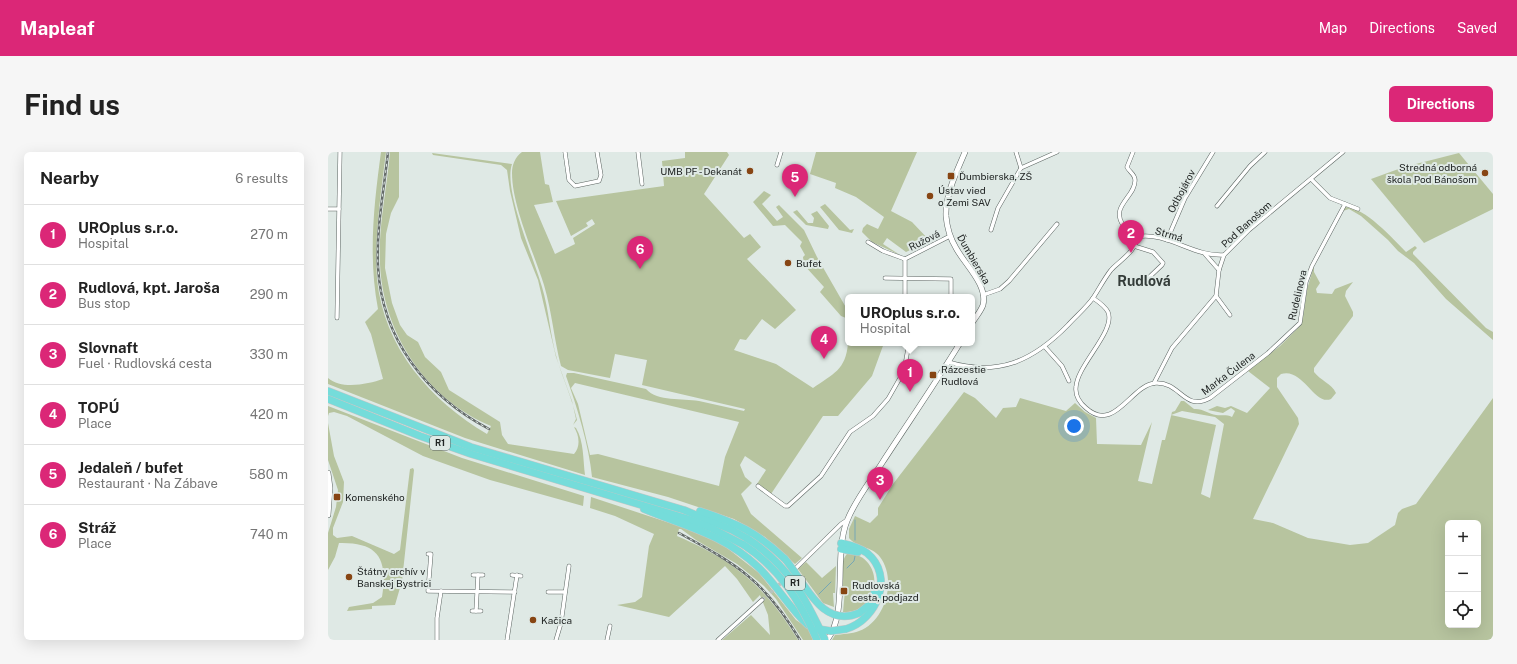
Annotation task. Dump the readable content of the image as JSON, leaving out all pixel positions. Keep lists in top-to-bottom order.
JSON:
{
  "streets": {
    "highway": ["R1"],
    "street": [
      "Odbojárov",
      "Pod Banošom",
      "Strmá",
      "Ružová",
      "Ďumbierska",
      "Rudelinova",
      "Marka Čulena"
    ]
  },
  "crossings": [
    ["Odbojárov", "Strmá"],
    ["Pod Banošom", "Strmá"],
    ["Ružová", "Ďumbierska"],
    ["Rudelinova", "Marka Čulena"]
  ],
  "districts": ["Rudlová"],
  "places": {
    "other": [
      "UMB PF - Dekanát",
      "Stredná odborná škola Pod Bánošom",
      "Ústav vied o Zemi SAV",
      "Bufet",
      "Štátny archív v Banskej Bystrici",
      "Kačica"
    ],
    "transit": [
      "Ďumbierska, ZŠ",
      "Rázcestie Rudlová",
      "Komenského",
      "Rudlovská cesta, podjazd"
    ]
  },
  "page": {
    "header": "Mapleaf",
    "nav": ["Map", "Directions", "Saved"],
    "buttons": "Directions",
    "title": "Find us",
    "heading": ["Nearby", "6 results"],
    "pins": [
      "5",
      "2",
      "6",
      "4",
      "1",
      "3"
    ],
    "list": [
      {
        "mark": "1",
        "name": "UROplus s.r.o.",
        "note": "Hospital",
        "value": "270 m"
      },
      {
        "mark": "2",
        "name": "Rudlová, kpt. Jaroša",
        "note": "Bus stop",
        "value": "290 m"
      },
      {
        "mark": "3",
        "name": "Slovnaft",
        "note": "Fuel · Rudlovská cesta",
        "value": "330 m"
      },
      {
        "mark": "4",
        "name": "TOPÚ",
        "note": "Place",
        "value": "420 m"
      },
      {
        "mark": "5",
        "name": "Jedaleň / bufet",
        "note": "Restaurant · Na Zábave",
        "value": "580 m"
      },
      {
        "mark": "6",
        "name": "Stráž",
        "note": "Place",
        "value": "740 m"
      }
    ],
    "popup": ["UROplus s.r.o.", "Hospital"],
    "map_buttons": ["+", "−"]
  }
}
